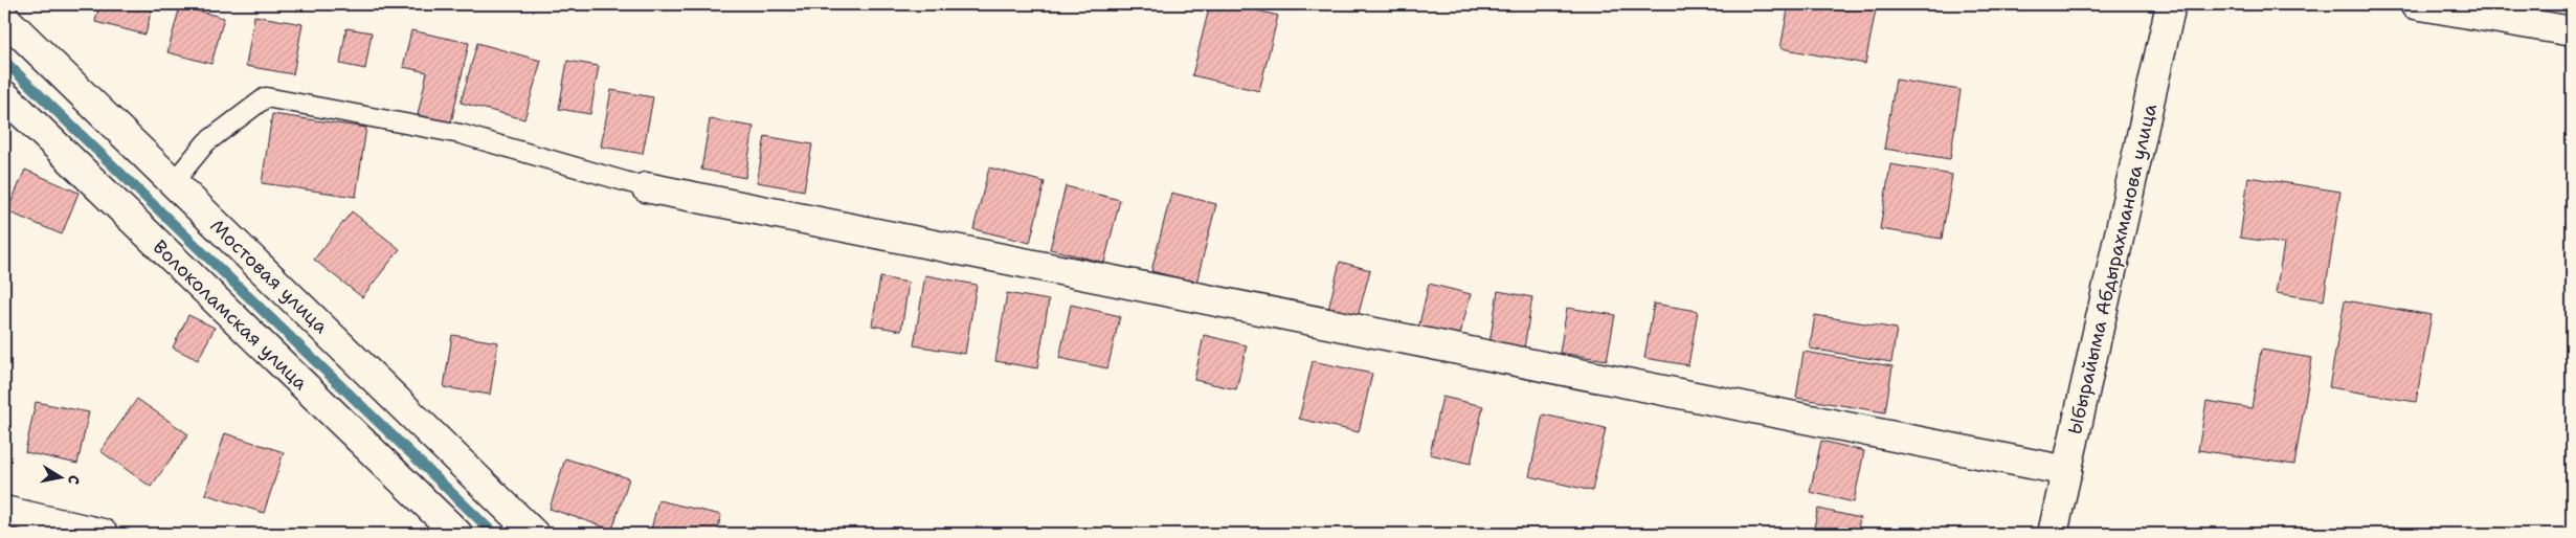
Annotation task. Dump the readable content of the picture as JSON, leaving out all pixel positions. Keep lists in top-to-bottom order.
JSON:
{
  "streets": {
    "street": ["Ыбырайыма Абдырахманова улица", "Мостовая улица", "Волоколамская улица"]
  },
  "north": "right"
}
